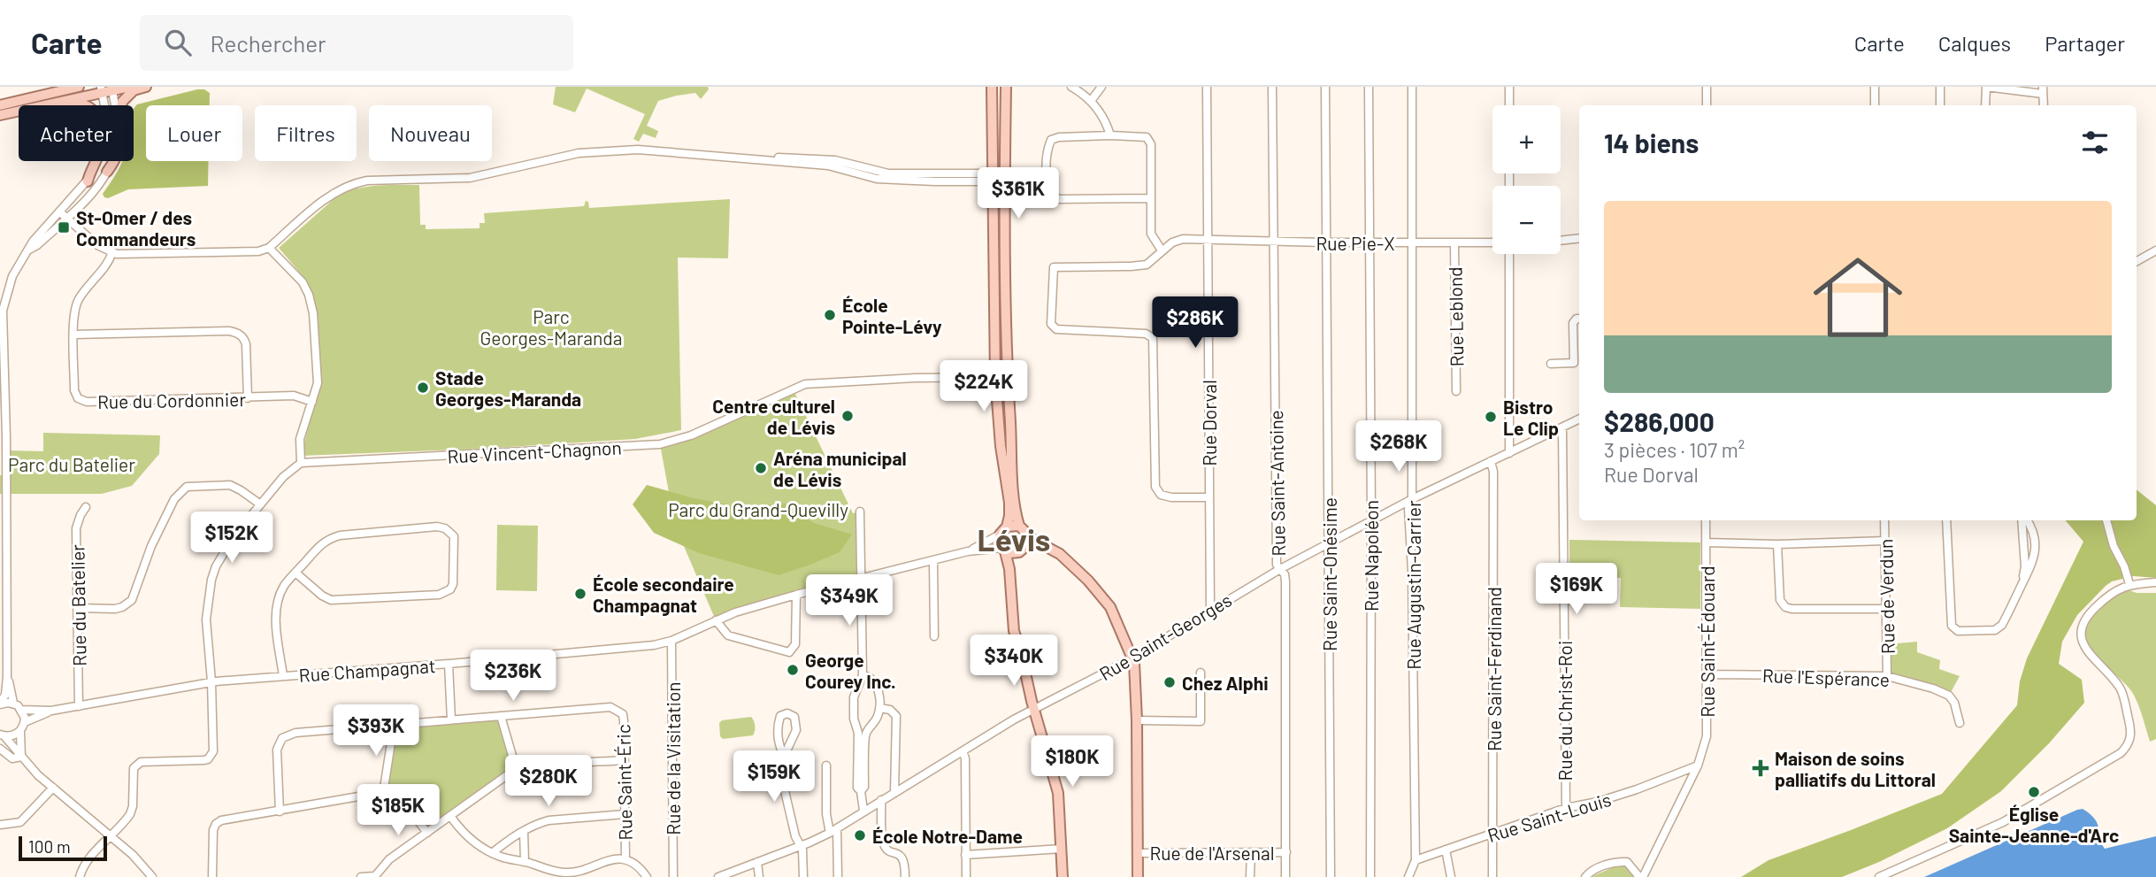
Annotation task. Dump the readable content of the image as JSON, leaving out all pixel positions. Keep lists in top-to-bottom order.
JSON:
{
  "streets": {
    "street": [
      "Rue Pie-X",
      "Rue Leblond",
      "Rue du Cordonnier",
      "Rue Dorval",
      "Rue Vincent-Chagnon",
      "Rue Saint-Antoine",
      "Rue Napoléon",
      "Rue Saint-Onésime",
      "Rue Augustin-Carrier",
      "Rue de Verdun",
      "Rue du Batelier",
      "Rue Saint-Georges",
      "Rue Saint-Édouard",
      "Rue Saint-Ferdinand",
      "Rue Champagnat",
      "Rue l'Espérance",
      "Rue du Christ-Roi",
      "Rue de la Visitation",
      "Rue Saint-Éric",
      "Rue Saint-Louis",
      "Rue de l'Arsenal"
    ]
  },
  "crossings": [
    ["Rue Pie-X", "Rue Leblond"],
    ["Rue Pie-X", "Rue Dorval"],
    ["Rue Pie-X", "Rue Saint-Antoine"],
    ["Rue Pie-X", "Rue Napoléon"],
    ["Rue Pie-X", "Rue Saint-Onésime"],
    ["Rue Pie-X", "Rue Augustin-Carrier"],
    ["Rue Dorval", "Rue Saint-Georges"],
    ["Rue Saint-Antoine", "Rue Saint-Georges"],
    ["Rue Saint-Antoine", "Rue de l'Arsenal"],
    ["Rue Napoléon", "Rue Saint-Georges"],
    ["Rue Saint-Onésime", "Rue Saint-Georges"],
    ["Rue Augustin-Carrier", "Rue Saint-Georges"],
    ["Rue Augustin-Carrier", "Rue Saint-Louis"],
    ["Rue de Verdun", "Rue l'Espérance"],
    ["Rue du Batelier", "Rue Champagnat"],
    ["Rue Saint-Georges", "Rue Saint-Ferdinand"],
    ["Rue Saint-Georges", "Rue du Christ-Roi"],
    ["Rue Saint-Édouard", "Rue l'Espérance"],
    ["Rue Saint-Édouard", "Rue Saint-Louis"],
    ["Rue Saint-Ferdinand", "Rue Saint-Louis"],
    ["Rue Champagnat", "Rue de la Visitation"],
    ["Rue du Christ-Roi", "Rue Saint-Louis"]
  ],
  "districts": ["Lévis"],
  "parks": ["Parc Georges-Maranda", "Parc du Batelier", "Parc du Grand-Quevilly"],
  "places": {
    "transit": ["St-Omer / des Commandeurs"],
    "other": [
      "École Pointe-Lévy",
      "Stade Georges-Maranda",
      "Centre culturel de Lévis",
      "Bistro Le Clip",
      "Aréna municipal de Lévis",
      "École secondaire Champagnat",
      "George Courey Inc.",
      "Chez Alphi",
      "Église Sainte-Jeanne-d'Arc",
      "École Notre-Dame"
    ],
    "health": ["Maison de soins palliatifs du Littoral"]
  },
  "scale_bar": "100 m",
  "page": {
    "header": "Carte",
    "search": "Rechercher",
    "nav": ["Carte", "Calques", "Partager"],
    "map_buttons": ["+", "−"],
    "chip": [
      "Acheter",
      "Louer",
      "Filtres",
      "Nouveau"
    ],
    "heading": "14 biens",
    "price": [
      "$361K",
      "$286K",
      "$224K",
      "$268K",
      "$152K",
      "$169K",
      "$349K",
      "$340K",
      "$236K",
      "$393K",
      "$180K",
      "$159K",
      "$280K",
      "$185K"
    ],
    "list": [
      {
        "name": "$286,000",
        "note": "3 pièces · 107 m² · Rue Dorval"
      }
    ],
    "scale": "100 m"
  }
}
